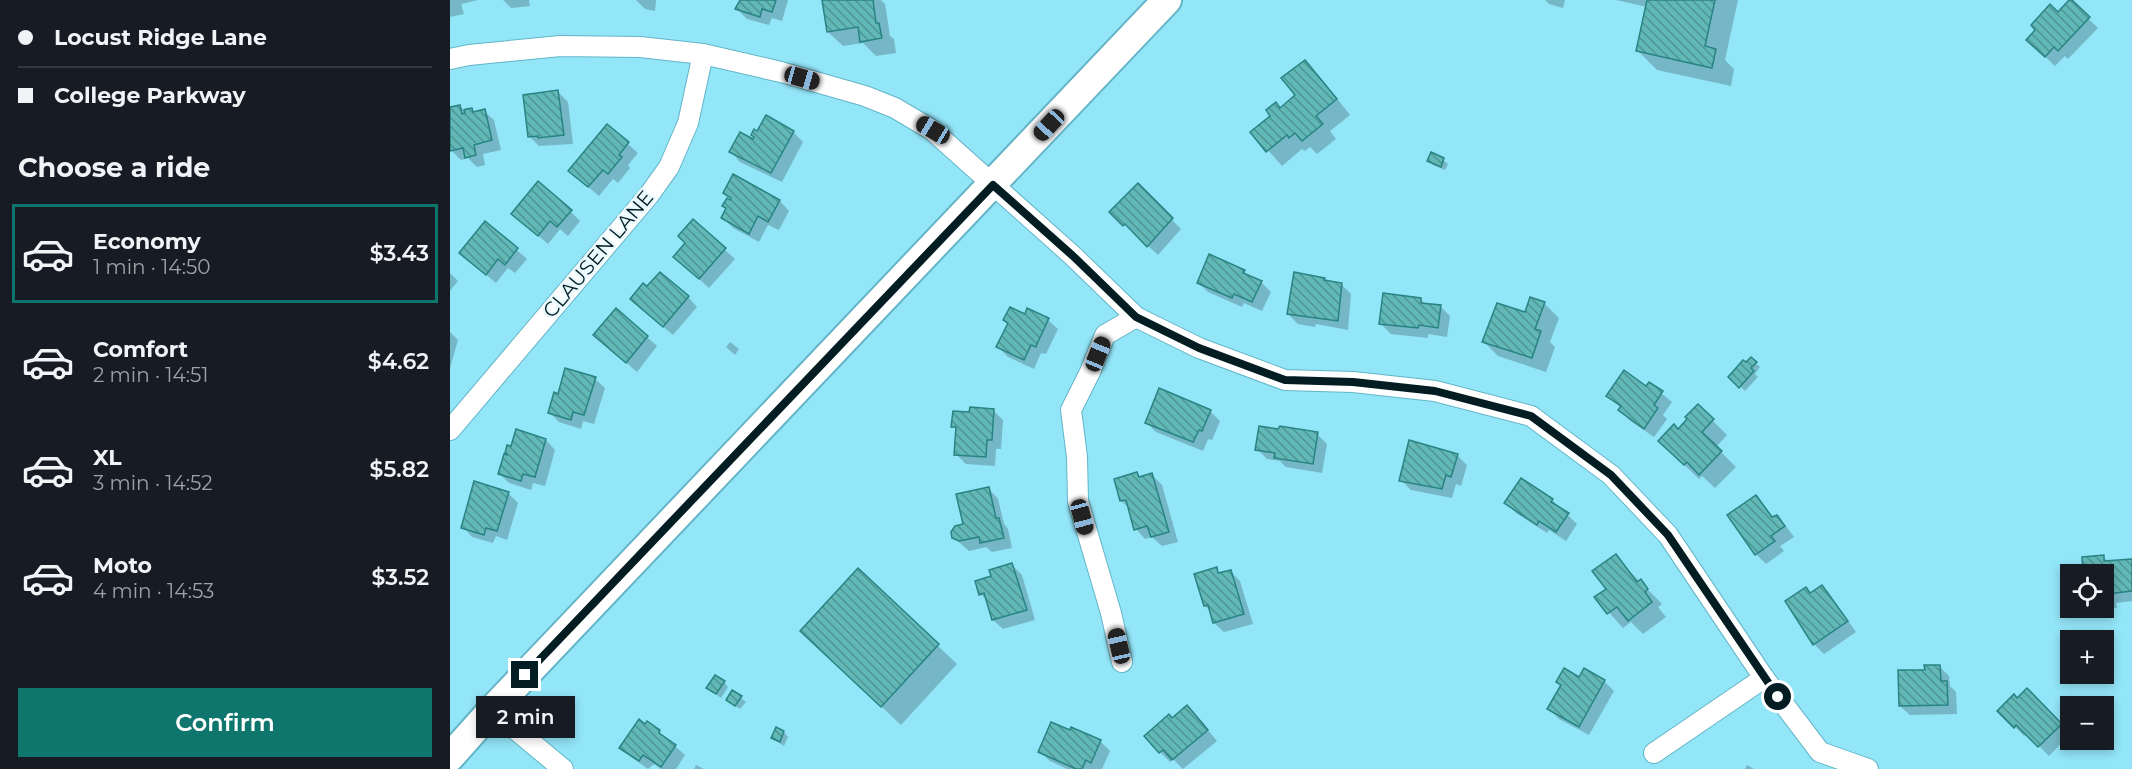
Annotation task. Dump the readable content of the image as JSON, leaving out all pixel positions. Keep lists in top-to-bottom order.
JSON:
{
  "streets": {
    "street": ["CLAUSEN LANE"]
  },
  "page": {
    "banner": ["Locust Ridge Lane", "College Parkway"],
    "heading": "Choose a ride",
    "list": [
      {
        "name": "Economy",
        "note": "1 min · 14:50",
        "value": "$3.43"
      },
      {
        "name": "Comfort",
        "note": "2 min · 14:51",
        "value": "$4.62"
      },
      {
        "name": "XL",
        "note": "3 min · 14:52",
        "value": "$5.82"
      },
      {
        "name": "Moto",
        "note": "4 min · 14:53",
        "value": "$3.52"
      }
    ],
    "map_buttons": ["+", "−"],
    "buttons": "Confirm",
    "bubble": "2 min"
  }
}
